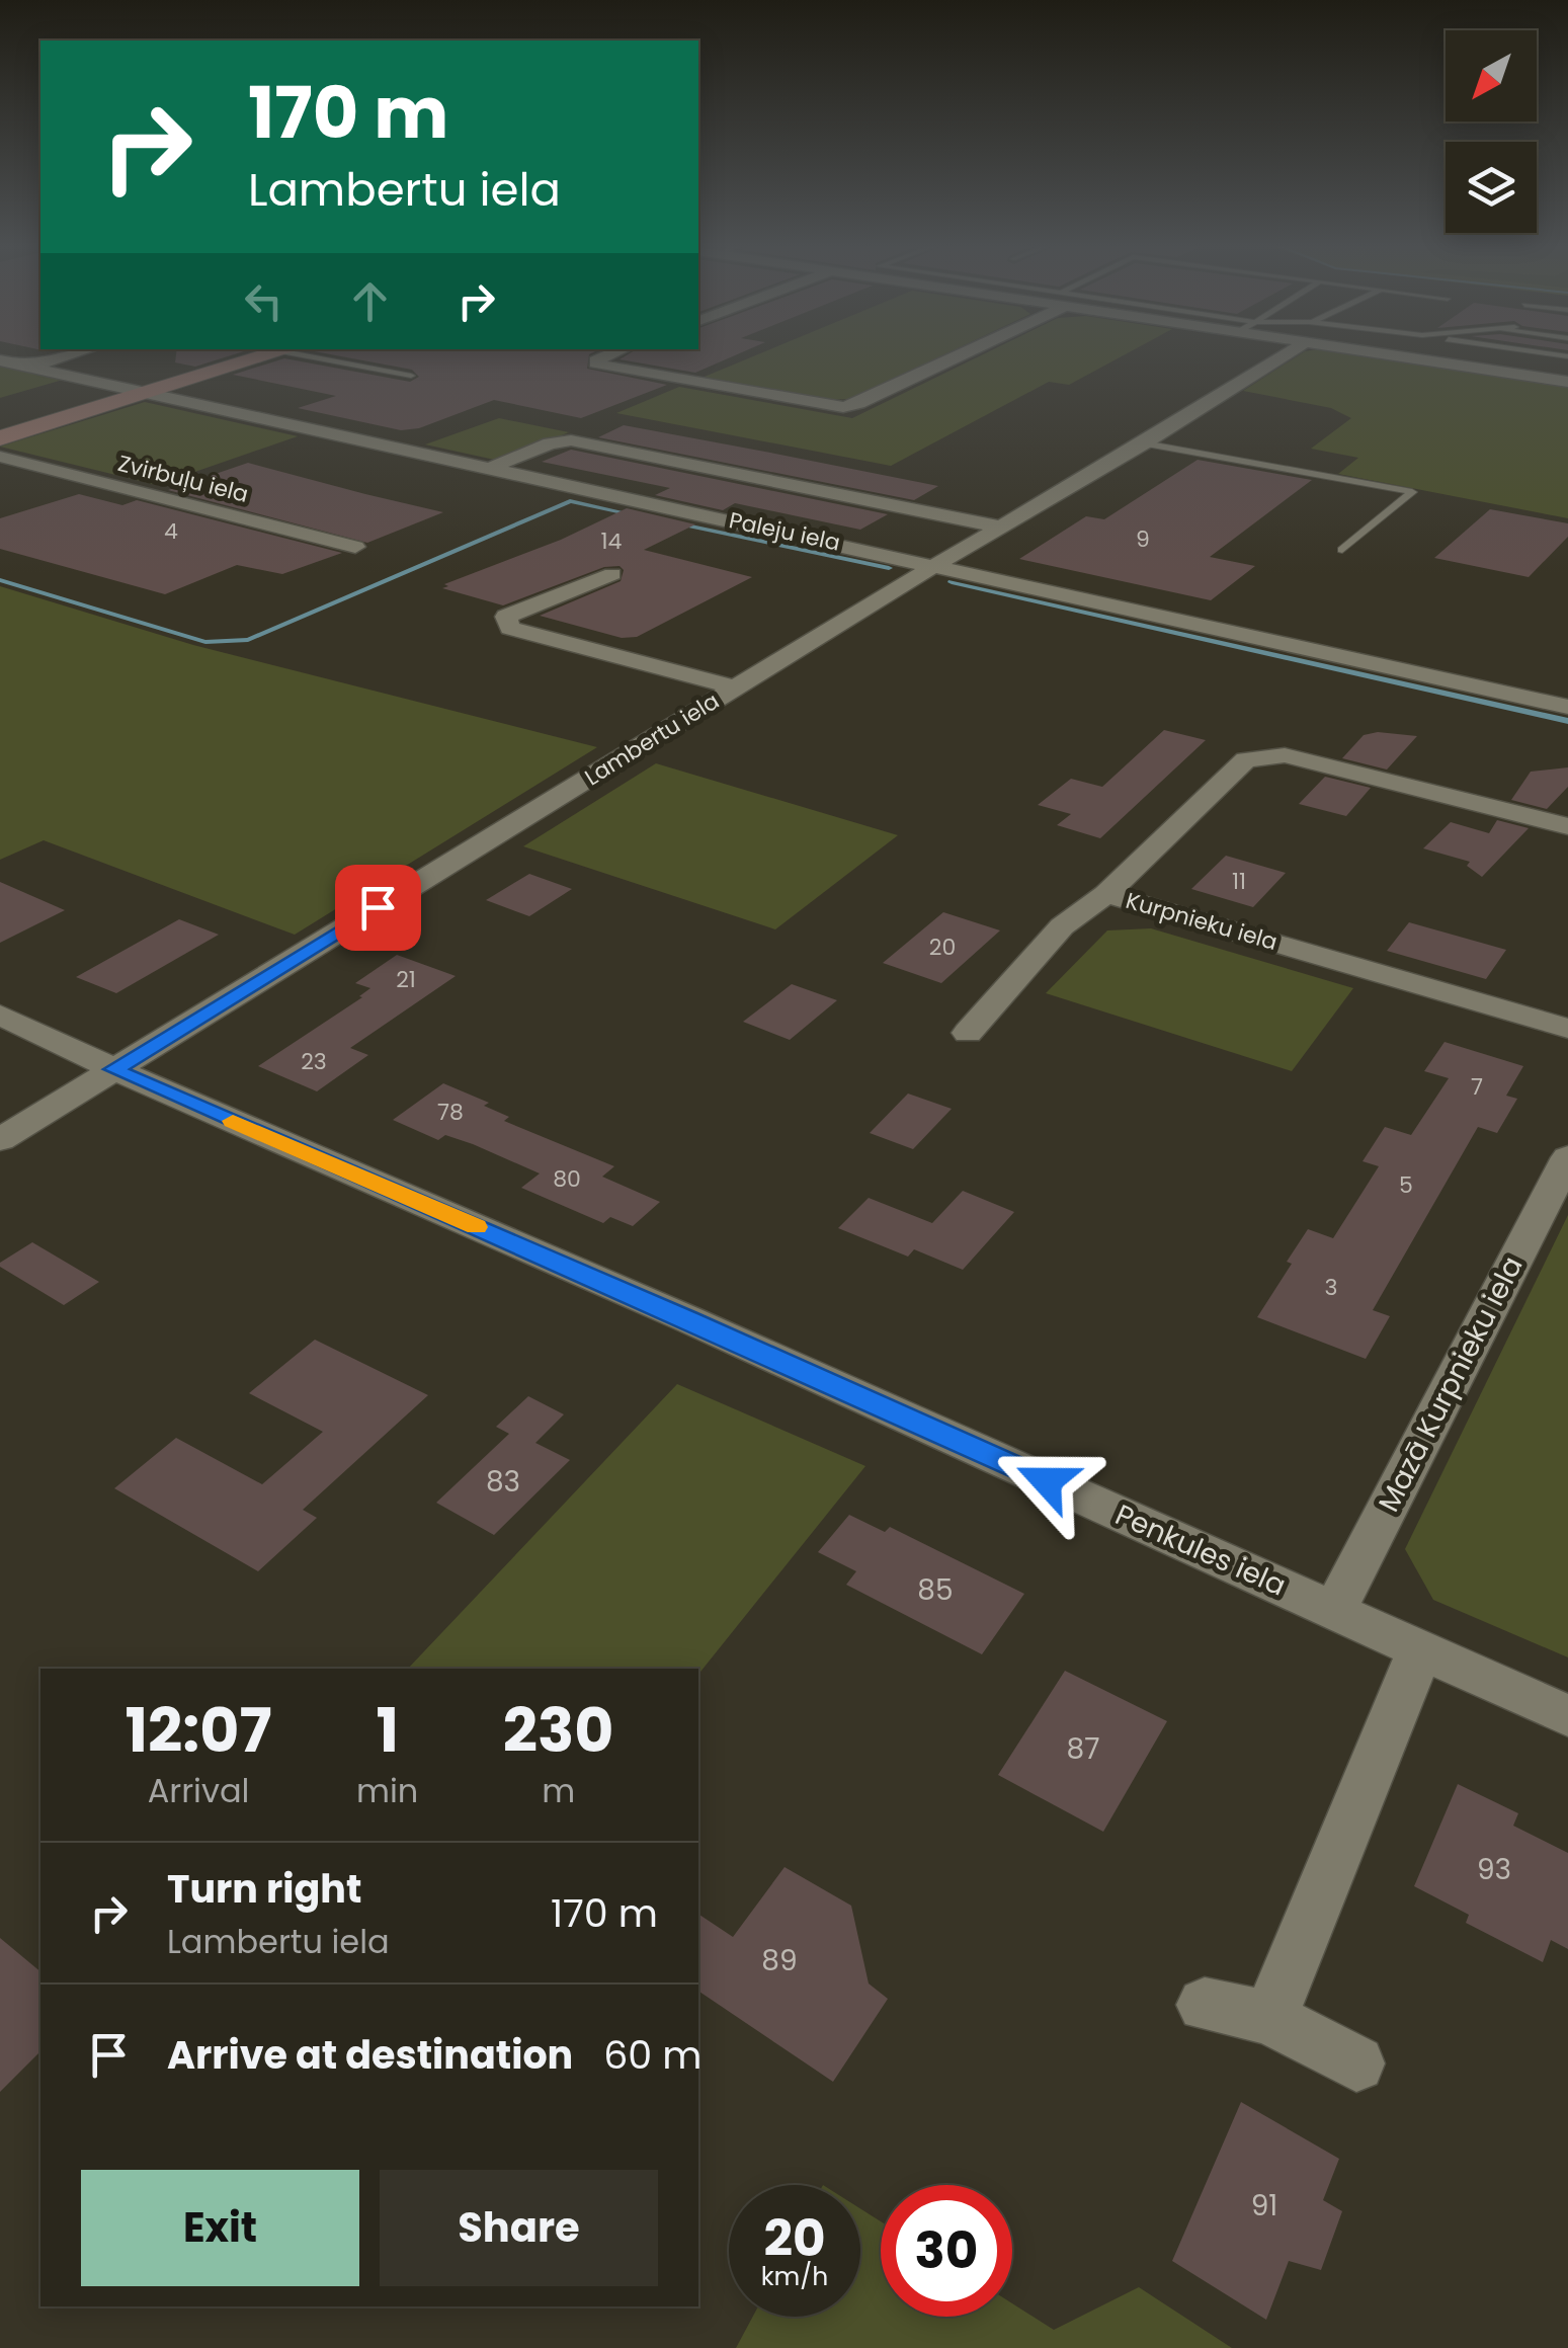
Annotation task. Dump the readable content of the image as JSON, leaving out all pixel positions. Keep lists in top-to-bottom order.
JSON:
{
  "streets": {
    "street": [
      "Zvirbuļu iela",
      "Paleju iela",
      "Lambertu iela",
      "Kurpnieku iela",
      "Mazā Kurpnieku iela",
      "Penkules iela"
    ]
  },
  "crossings": [
    ["Paleju iela", "Lambertu iela"],
    ["Lambertu iela", "Penkules iela"],
    ["Mazā Kurpnieku iela", "Penkules iela"]
  ],
  "house_numbers": [
    "4",
    "9",
    "14",
    "11",
    "20",
    "21",
    "23",
    "7",
    "78",
    "80",
    "5",
    "3",
    "83",
    "85",
    "87",
    "93",
    "89",
    "91"
  ],
  "north": "bottom left",
  "page": {
    "turn": ["170 m", "Lambertu iela"],
    "eta": [
      "12:07",
      "Arrival",
      "1",
      "min",
      "230",
      "m"
    ],
    "list": [
      {
        "name": "Turn right",
        "note": "Lambertu iela",
        "value": "170 m"
      },
      {
        "name": "Arrive at destination",
        "value": "60 m"
      }
    ],
    "buttons": ["Exit", "Share"],
    "speed": "20 km/h",
    "limit": "30"
  }
}
